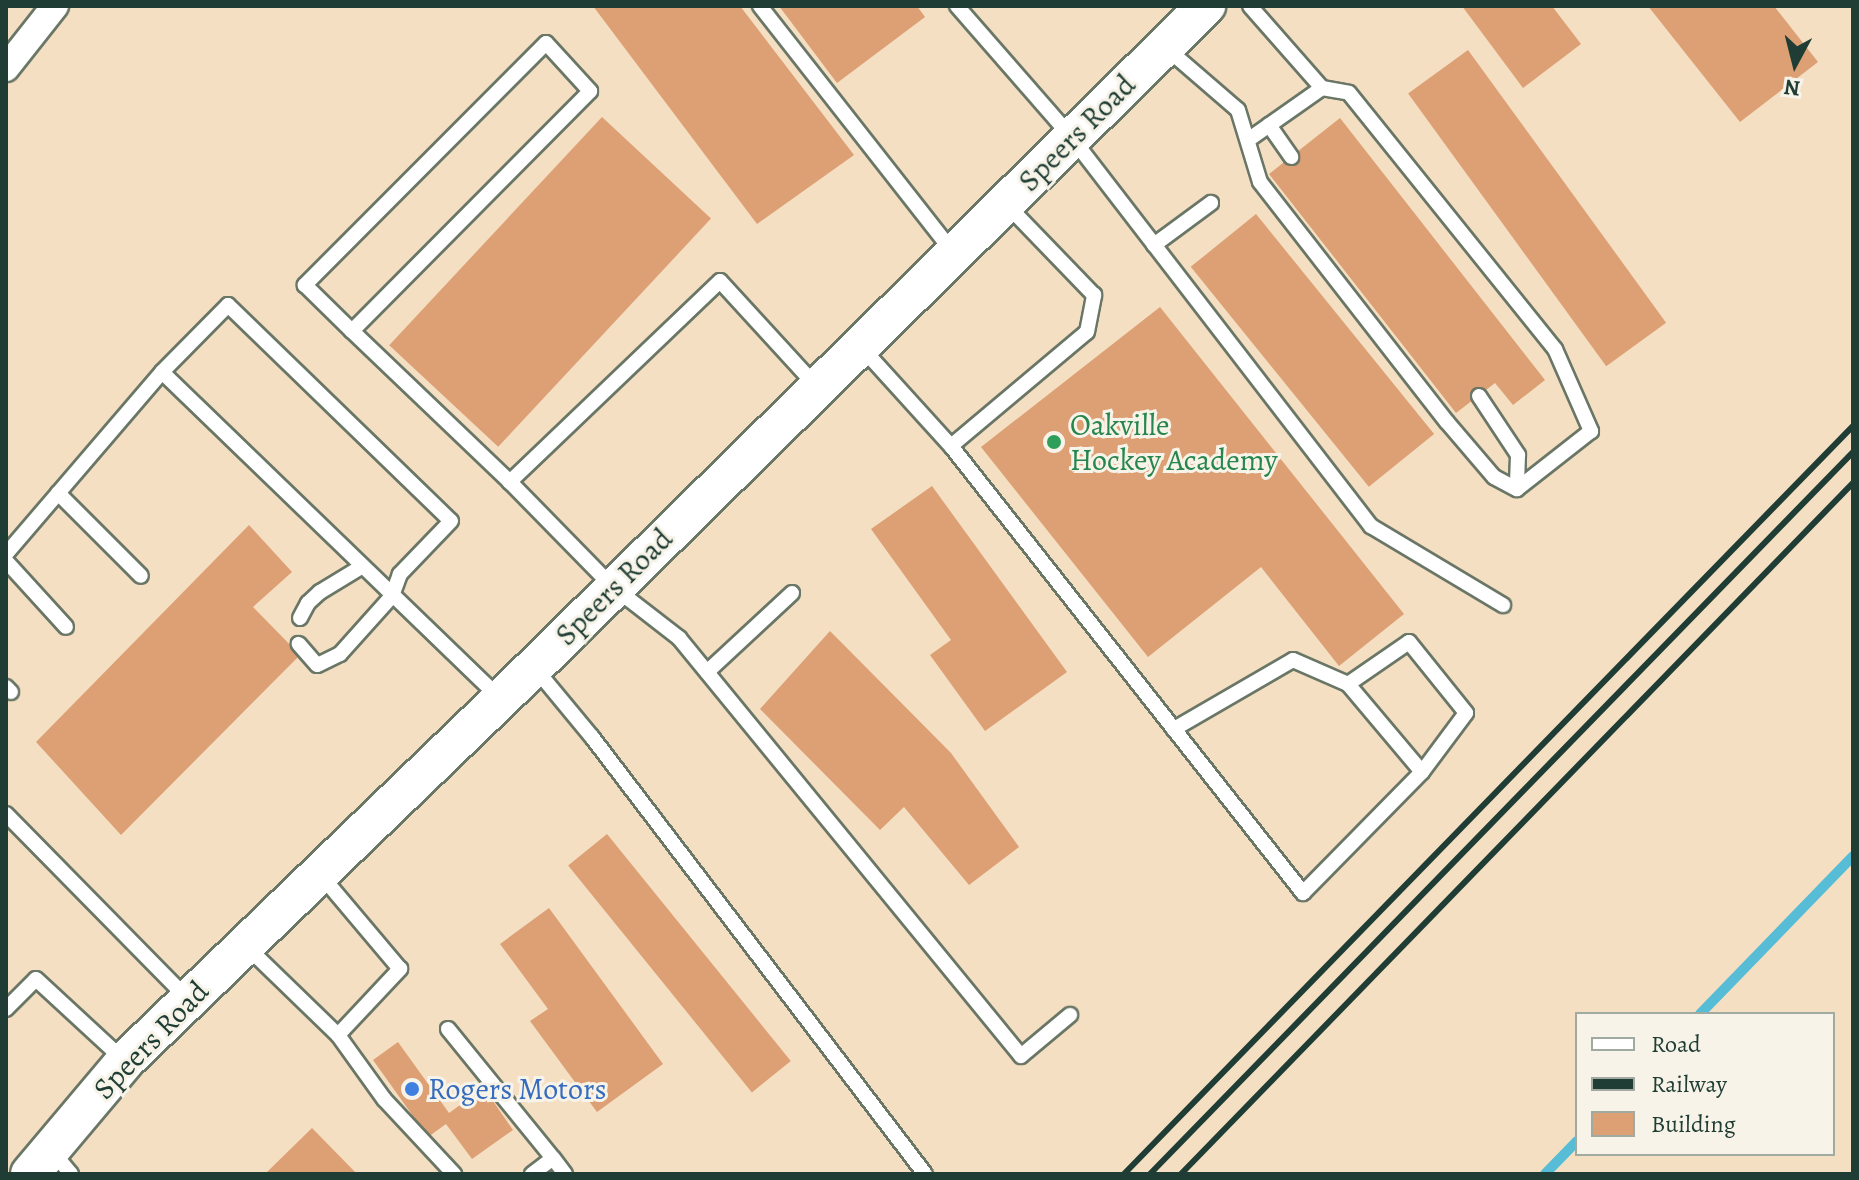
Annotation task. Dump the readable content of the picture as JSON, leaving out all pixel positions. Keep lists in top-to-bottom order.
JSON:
{
  "streets": {
    "main road": ["Speers Road"]
  },
  "places": ["Oakville Hockey Academy", "Rogers Motors"],
  "legend": ["Road", "Railway", "Building"],
  "north": "bottom"
}
